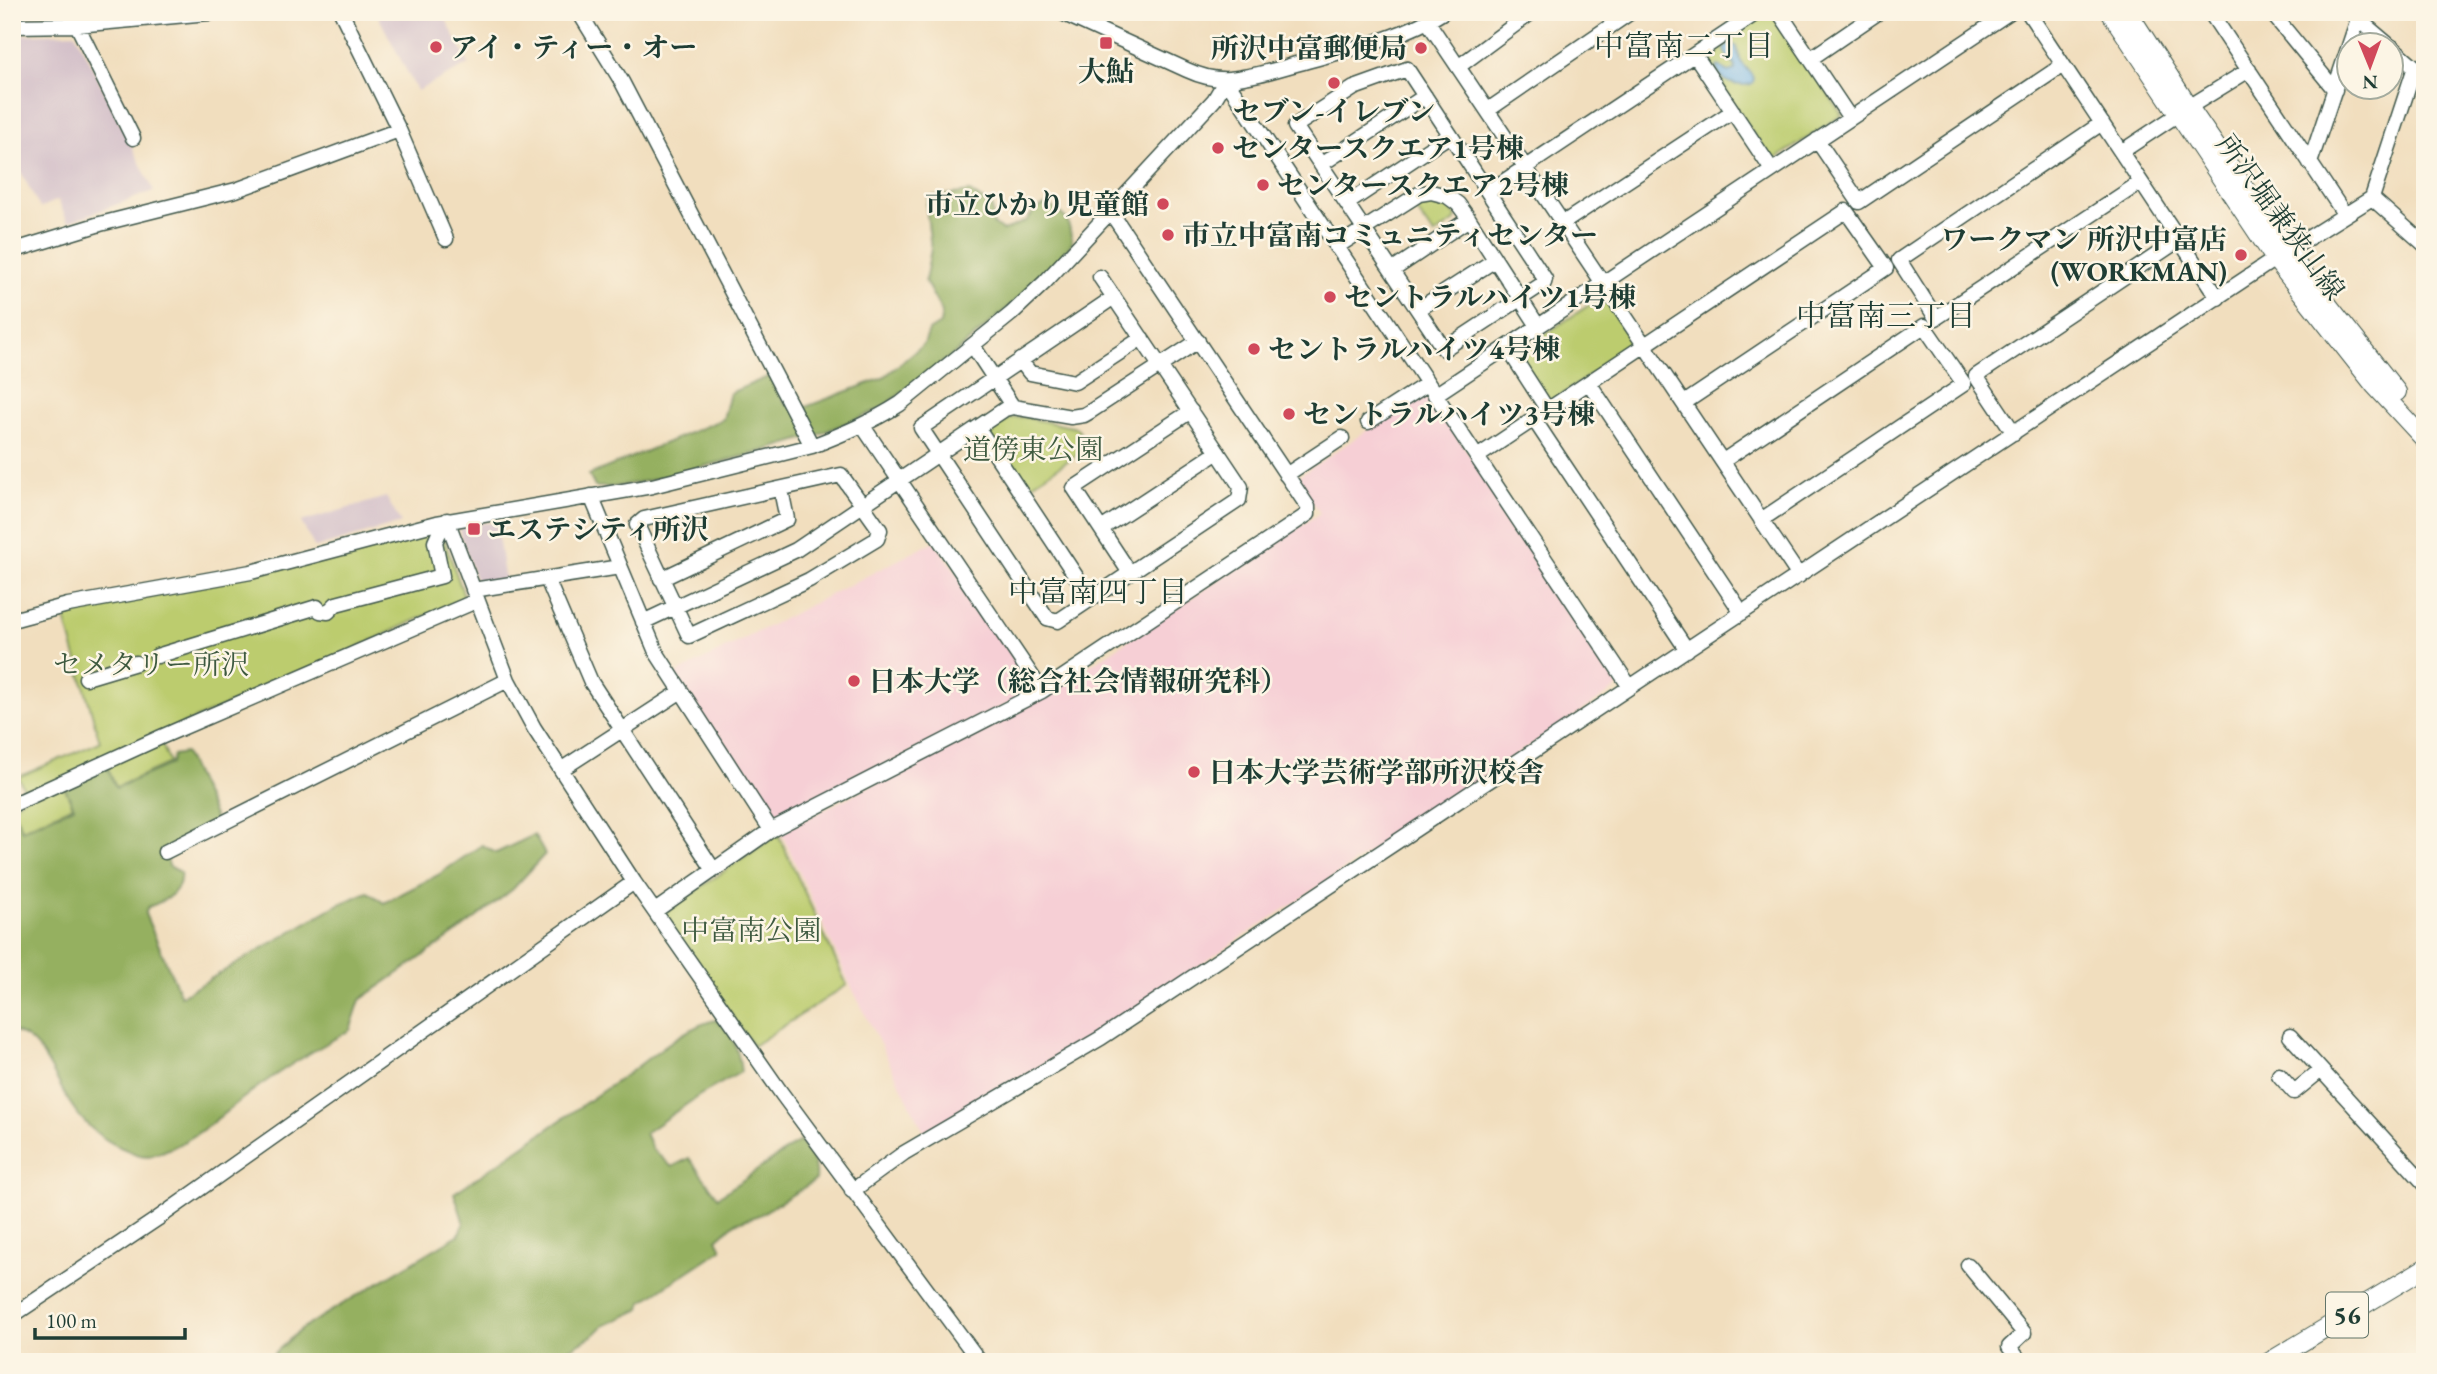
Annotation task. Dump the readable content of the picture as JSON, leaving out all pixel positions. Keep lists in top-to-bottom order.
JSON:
{
  "streets": {
    "main road": ["所沢堀兼狭山線", "56"]
  },
  "districts": ["中富南二丁目", "中富南三丁目", "中富南四丁目"],
  "parks": ["道傍東公園", "セメタリー所沢", "中富南公園"],
  "places": {
    "transit": ["大鮎", "エステシティ所沢"],
    "other": [
      "アイ・ティー・オー",
      "所沢中富郵便局",
      "セブン-イレブン",
      "センタースクエア1号棟",
      "センタースクエア2号棟",
      "市立ひかり児童館",
      "市立中富南コミュニティセンター",
      "ワークマン 所沢中富店 (WORKMAN)",
      "セントラルハイツ1号棟",
      "セントラルハイツ4号棟",
      "セントラルハイツ3号棟",
      "日本大学（総合社会情報研究科）",
      "日本大学芸術学部所沢校舎"
    ]
  },
  "scale_bar": "100 m",
  "north": "bottom"
}
